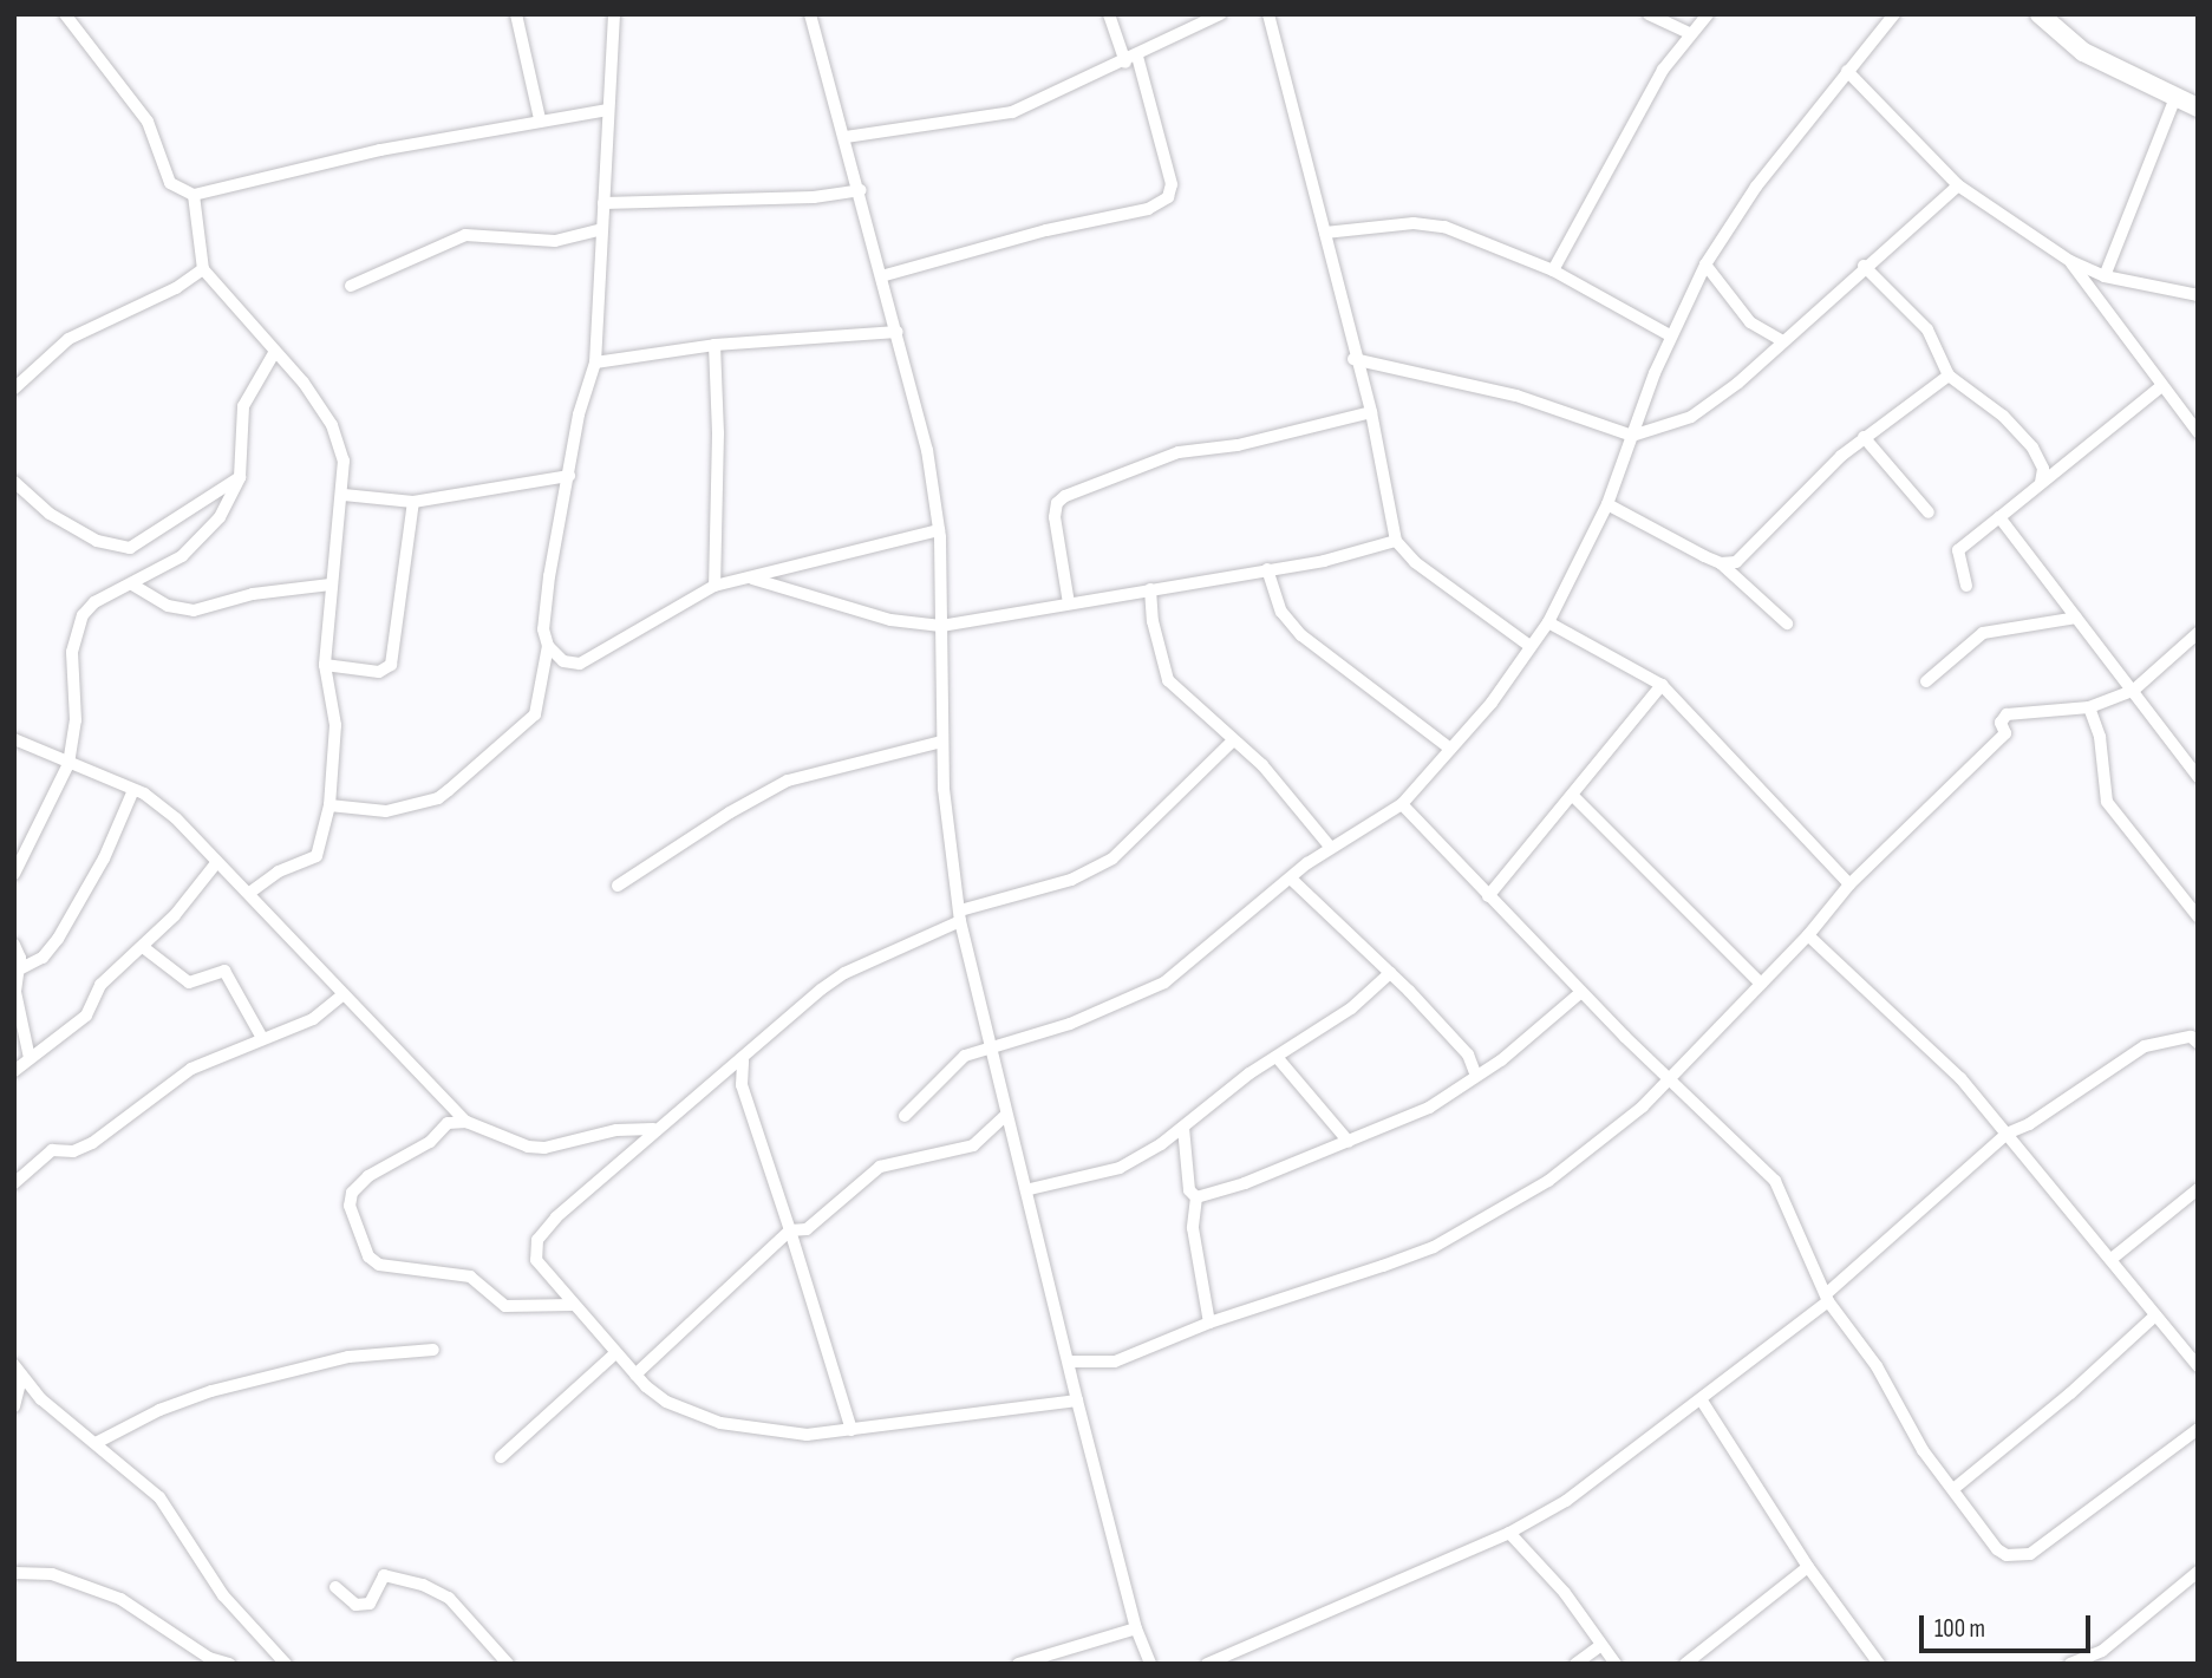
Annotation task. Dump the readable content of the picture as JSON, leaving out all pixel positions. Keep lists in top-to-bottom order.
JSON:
{
  "scale_bar": "100 m"
}
